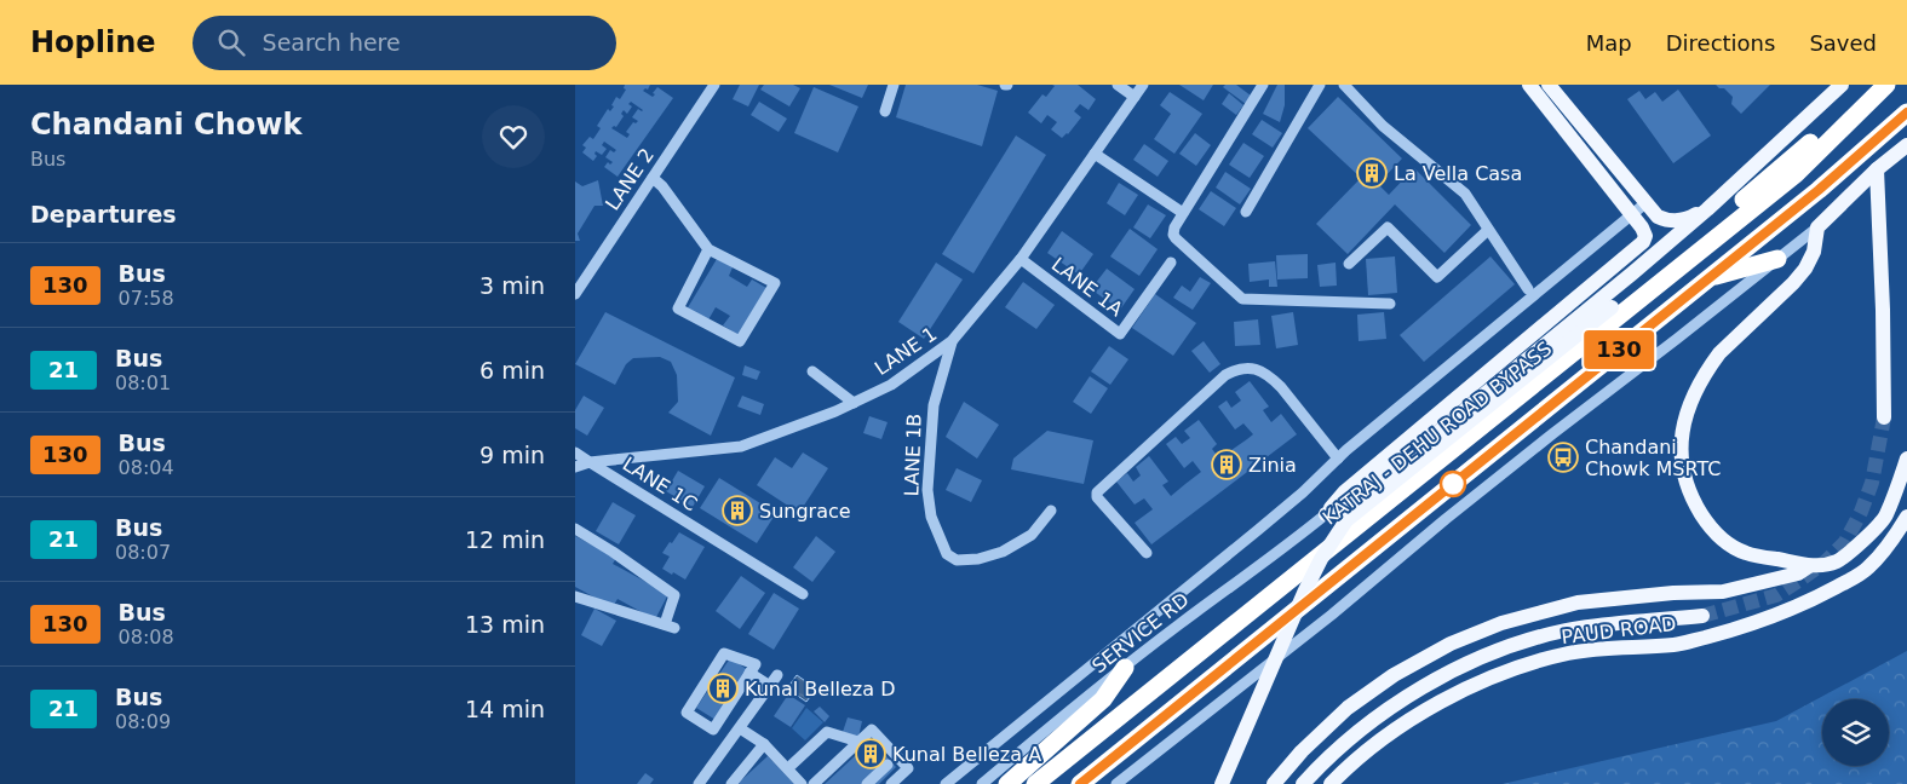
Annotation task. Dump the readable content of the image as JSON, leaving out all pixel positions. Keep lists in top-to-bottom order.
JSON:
{
  "streets": {
    "highway": ["KATRAJ - DEHU ROAD BYPASS"],
    "main road": ["PAUD ROAD"],
    "street": [
      "LANE 2",
      "LANE 1A",
      "LANE 1",
      "LANE 1B",
      "LANE 1C",
      "SERVICE RD"
    ]
  },
  "crossings": [
    ["LANE 1A", "LANE 1"],
    ["LANE 1", "LANE 1B"],
    ["LANE 1", "LANE 1C"]
  ],
  "places": {
    "building": [
      "La Vella Casa",
      "Zinia",
      "Sungrace",
      "Kunal Belleza D",
      "Kunal Belleza A"
    ],
    "bus stop": ["Chandani Chowk MSRTC"]
  },
  "lines": ["bus line 130"],
  "page": {
    "header": "Hopline",
    "search": "Search here",
    "nav": ["Map", "Directions", "Saved"],
    "heading": [
      ["Chandani Chowk", "Bus"],
      "Departures"
    ],
    "on_map": "130",
    "list": [
      {
        "mark": "130",
        "name": "Bus",
        "note": "07:58",
        "value": "3 min"
      },
      {
        "mark": "21",
        "name": "Bus",
        "note": "08:01",
        "value": "6 min"
      },
      {
        "mark": "130",
        "name": "Bus",
        "note": "08:04",
        "value": "9 min"
      },
      {
        "mark": "21",
        "name": "Bus",
        "note": "08:07",
        "value": "12 min"
      },
      {
        "mark": "130",
        "name": "Bus",
        "note": "08:08",
        "value": "13 min"
      },
      {
        "mark": "21",
        "name": "Bus",
        "note": "08:09",
        "value": "14 min"
      }
    ]
  }
}
